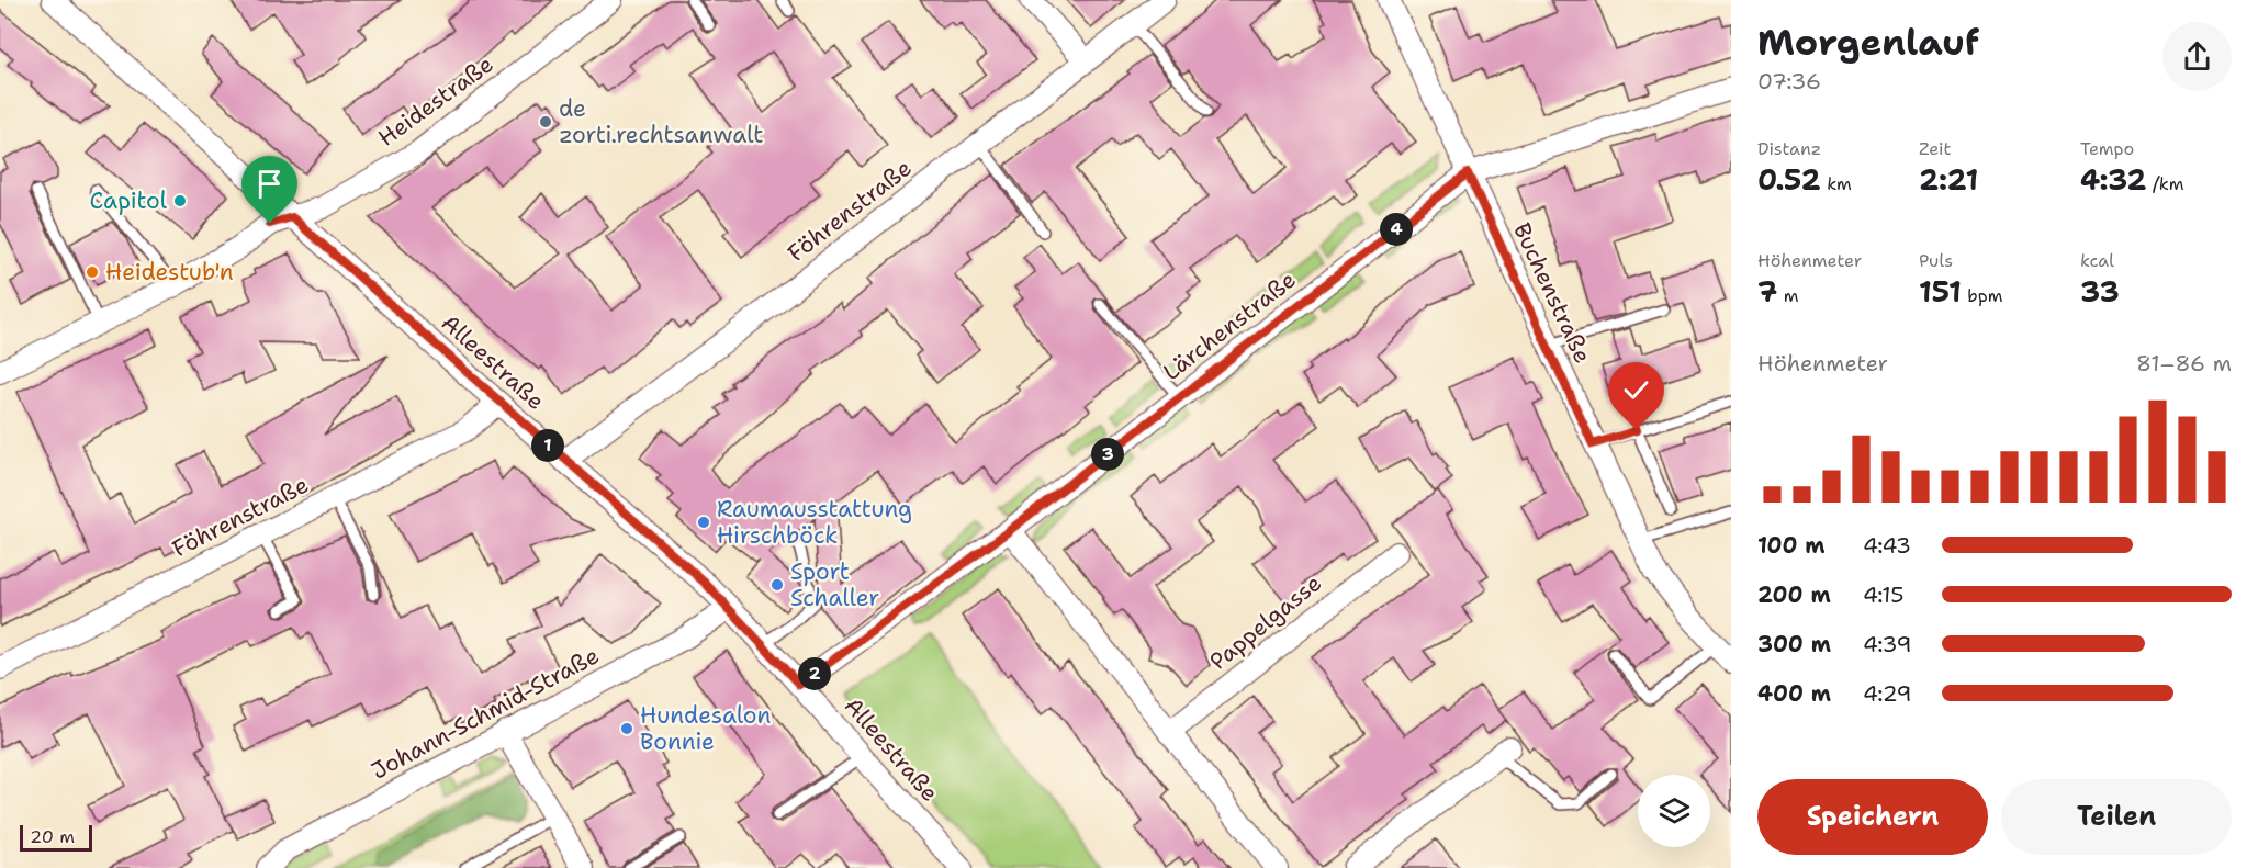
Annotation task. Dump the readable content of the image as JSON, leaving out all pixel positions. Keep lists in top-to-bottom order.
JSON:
{
  "streets": {
    "street": [
      "Heidestraße",
      "Föhrenstraße",
      "Buchenstraße",
      "Lärchenstraße",
      "Alleestraße",
      "Pappelgasse",
      "Johann-Schmid-Straße"
    ]
  },
  "crossings": [
    ["Heidestraße", "Alleestraße"],
    ["Föhrenstraße", "Alleestraße"],
    ["Buchenstraße", "Lärchenstraße"],
    ["Lärchenstraße", "Alleestraße"],
    ["Alleestraße", "Johann-Schmid-Straße"]
  ],
  "places": [
    "de zorti.rechtsanwalt",
    "Capitol",
    "Heidestub'n",
    "Raumausstattung Hirschböck",
    "Sport Schaller",
    "Hundesalon Bonnie"
  ],
  "scale_bar": "20 m",
  "page": {
    "heading": ["Morgenlauf", "07:36"],
    "stats": [
      ["Distanz", "0.52 km"],
      ["Zeit", "2:21"],
      ["Tempo", "4:32 /km"],
      ["Höhenmeter", "7 m"],
      ["Puls", "151 bpm"],
      ["kcal", "33"]
    ],
    "pins": [
      "4",
      "1",
      "3",
      "2"
    ],
    "chart": ["Höhenmeter", "81–86 m"],
    "list": [
      {
        "name": "100 m",
        "note": "4:43"
      },
      {
        "name": "200 m",
        "note": "4:15"
      },
      {
        "name": "300 m",
        "note": "4:39"
      },
      {
        "name": "400 m",
        "note": "4:29"
      }
    ],
    "buttons": ["Speichern", "Teilen"],
    "scale": "20 m"
  }
}
